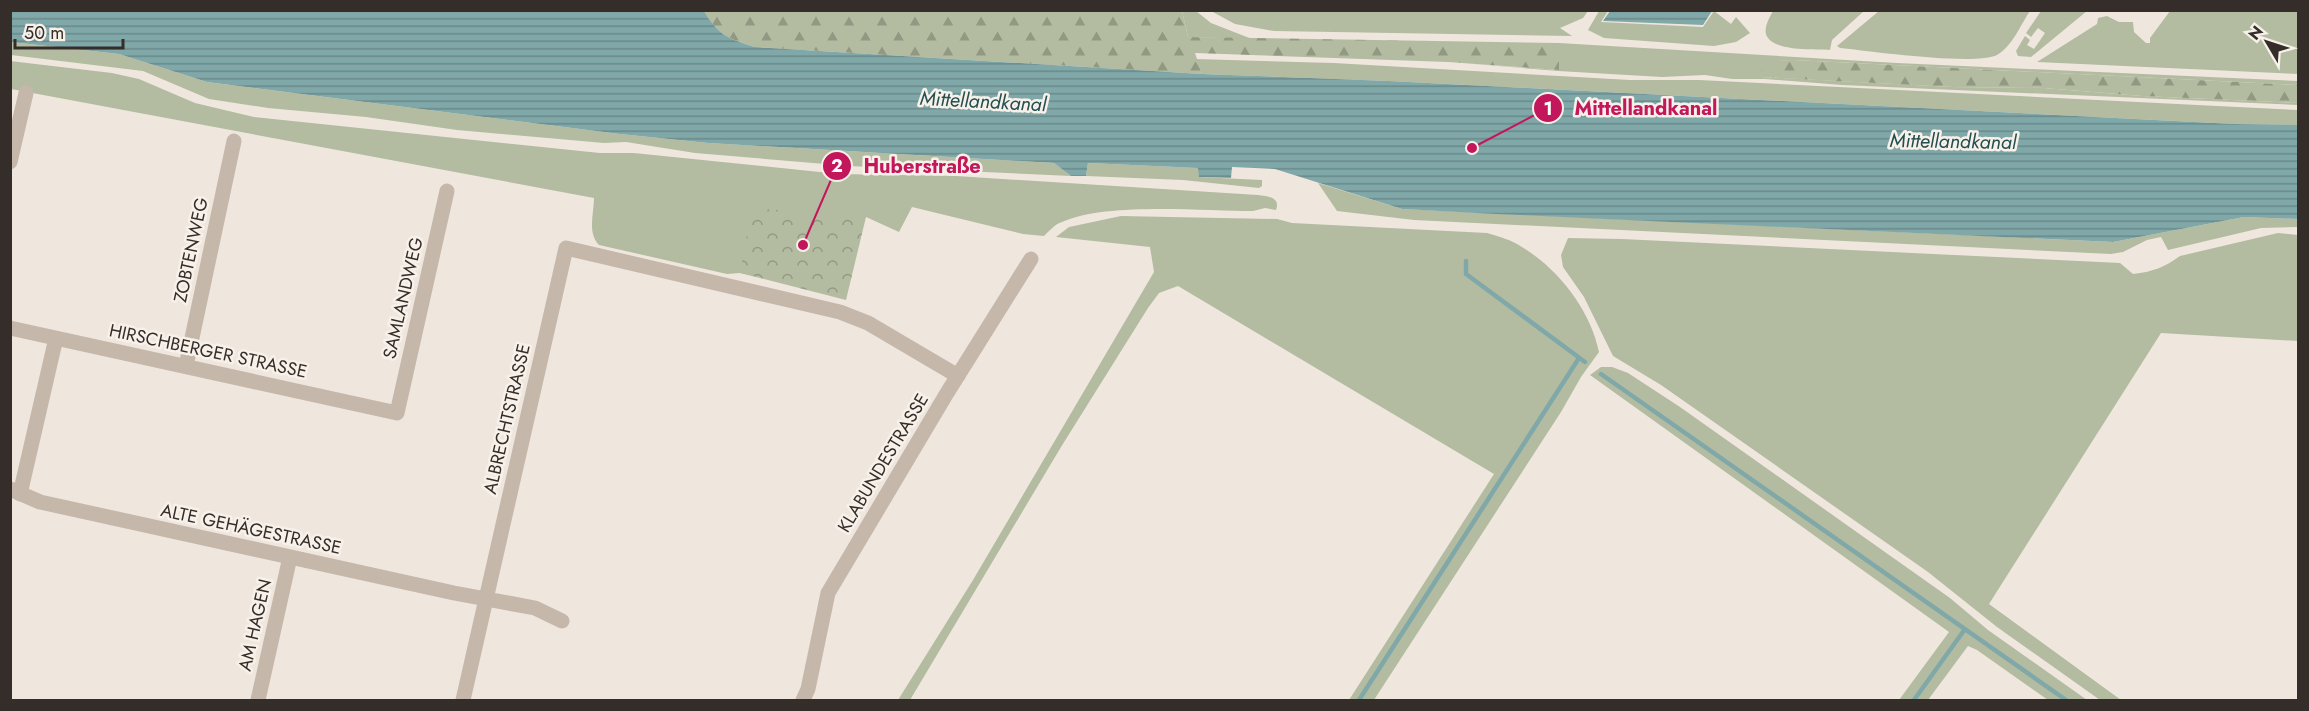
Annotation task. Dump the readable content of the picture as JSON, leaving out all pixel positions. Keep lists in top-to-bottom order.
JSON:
{
  "streets": {
    "street": [
      "ZOBTENWEG",
      "SAMLANDWEG",
      "HIRSCHBERGER STRASSE",
      "ALBRECHTSTRASSE",
      "KLABUNDESTRASSE",
      "ALTE GEHÄGESTRASSE",
      "AM HAGEN"
    ]
  },
  "crossings": [
    ["ZOBTENWEG", "HIRSCHBERGER STRASSE"],
    ["SAMLANDWEG", "HIRSCHBERGER STRASSE"],
    ["ALBRECHTSTRASSE", "KLABUNDESTRASSE"],
    ["ALBRECHTSTRASSE", "ALTE GEHÄGESTRASSE"],
    ["ALTE GEHÄGESTRASSE", "AM HAGEN"]
  ],
  "water": ["Mittellandkanal"],
  "places": ["Mittellandkanal", "Huberstraße"],
  "scale_bar": "50 m",
  "north": "top left"
}
